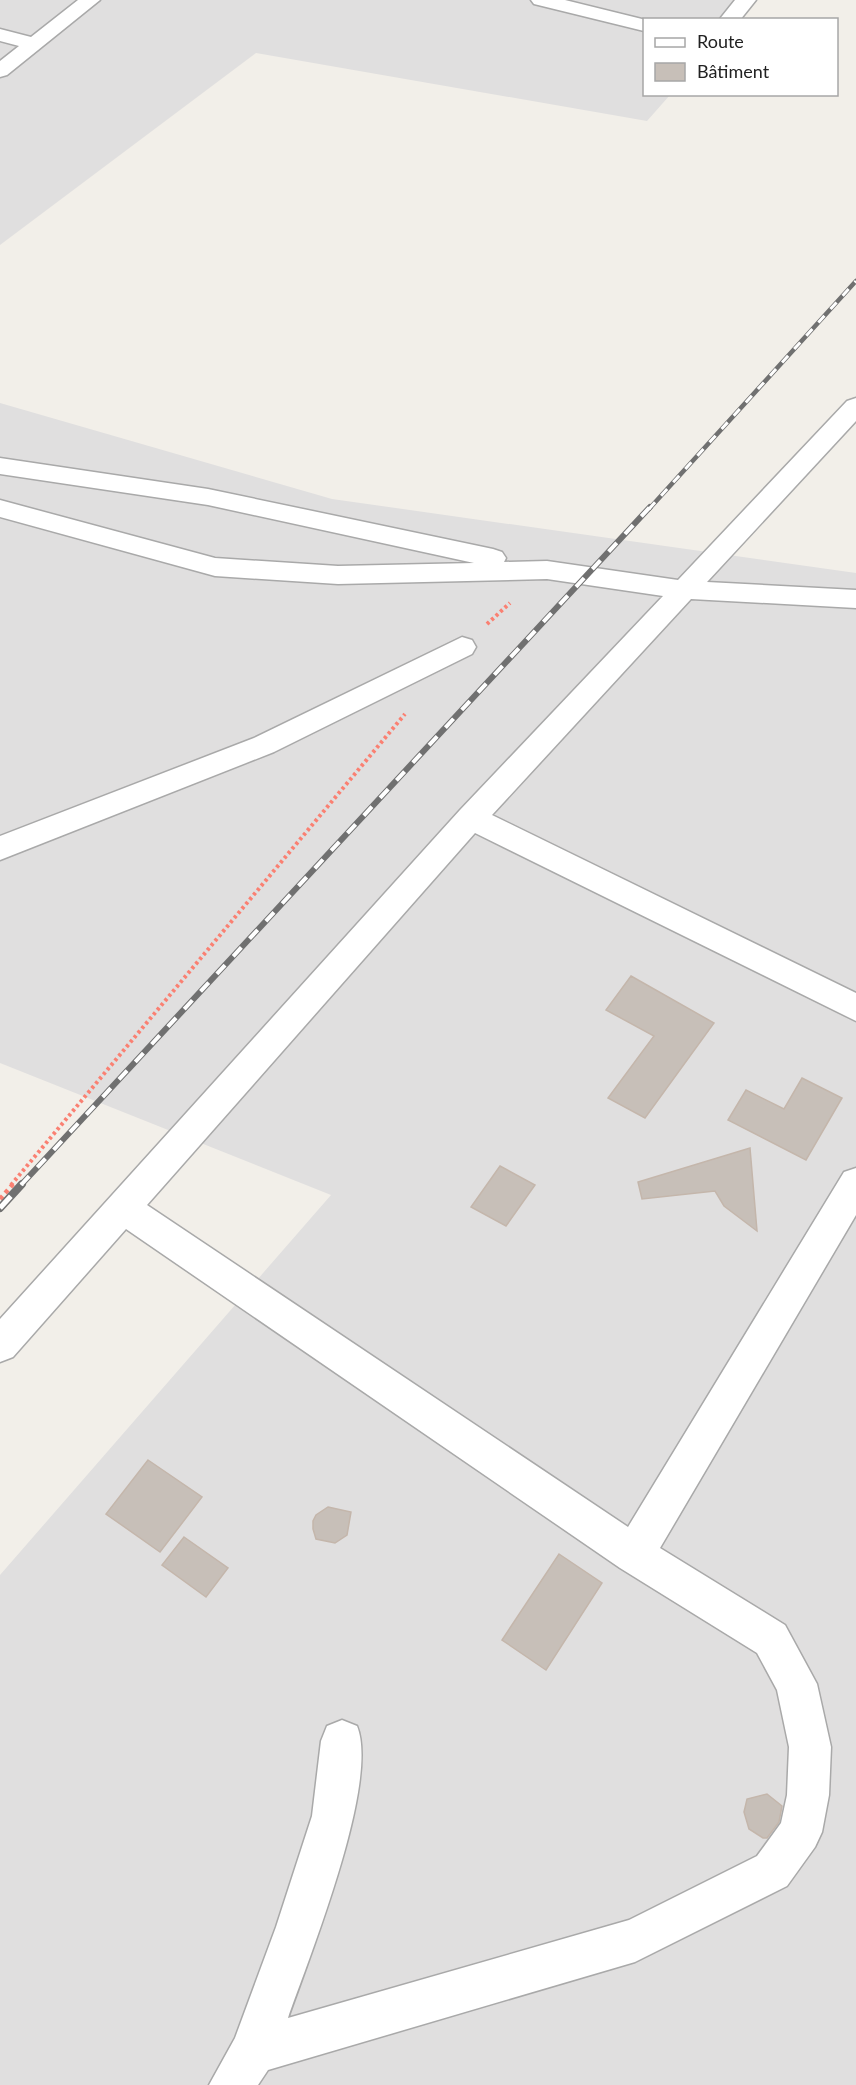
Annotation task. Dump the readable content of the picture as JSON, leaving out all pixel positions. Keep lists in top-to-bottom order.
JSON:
{
  "legend": ["Route", "Bâtiment"]
}
